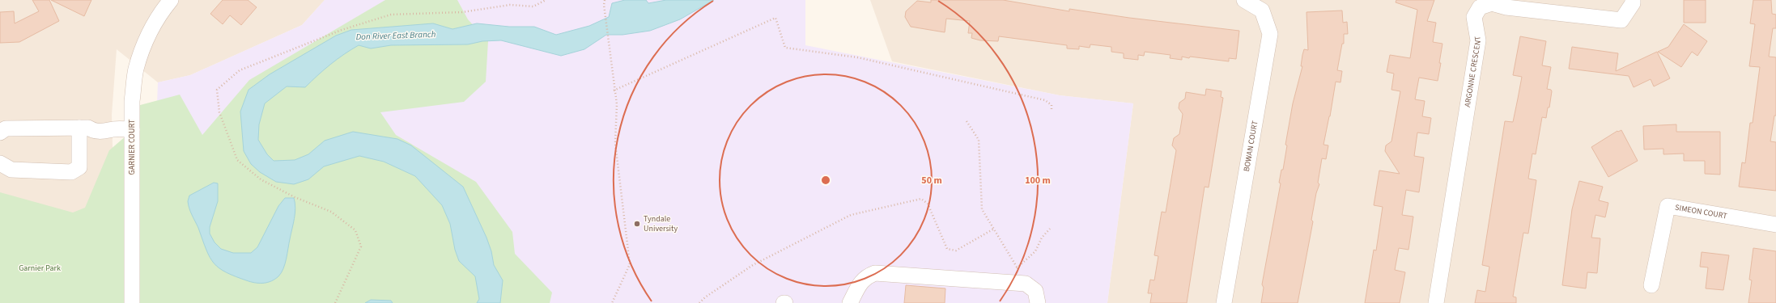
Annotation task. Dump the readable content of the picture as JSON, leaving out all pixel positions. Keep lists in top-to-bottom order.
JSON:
{
  "streets": {
    "street": [
      "ARGONNE CRESCENT",
      "BOWAN COURT",
      "GARNIER COURT",
      "SIMEON COURT"
    ]
  },
  "water": ["Don River East Branch"],
  "parks": ["Garnier Park"],
  "places": ["Tyndale University"],
  "rings": ["50 m", "100 m"]
}
